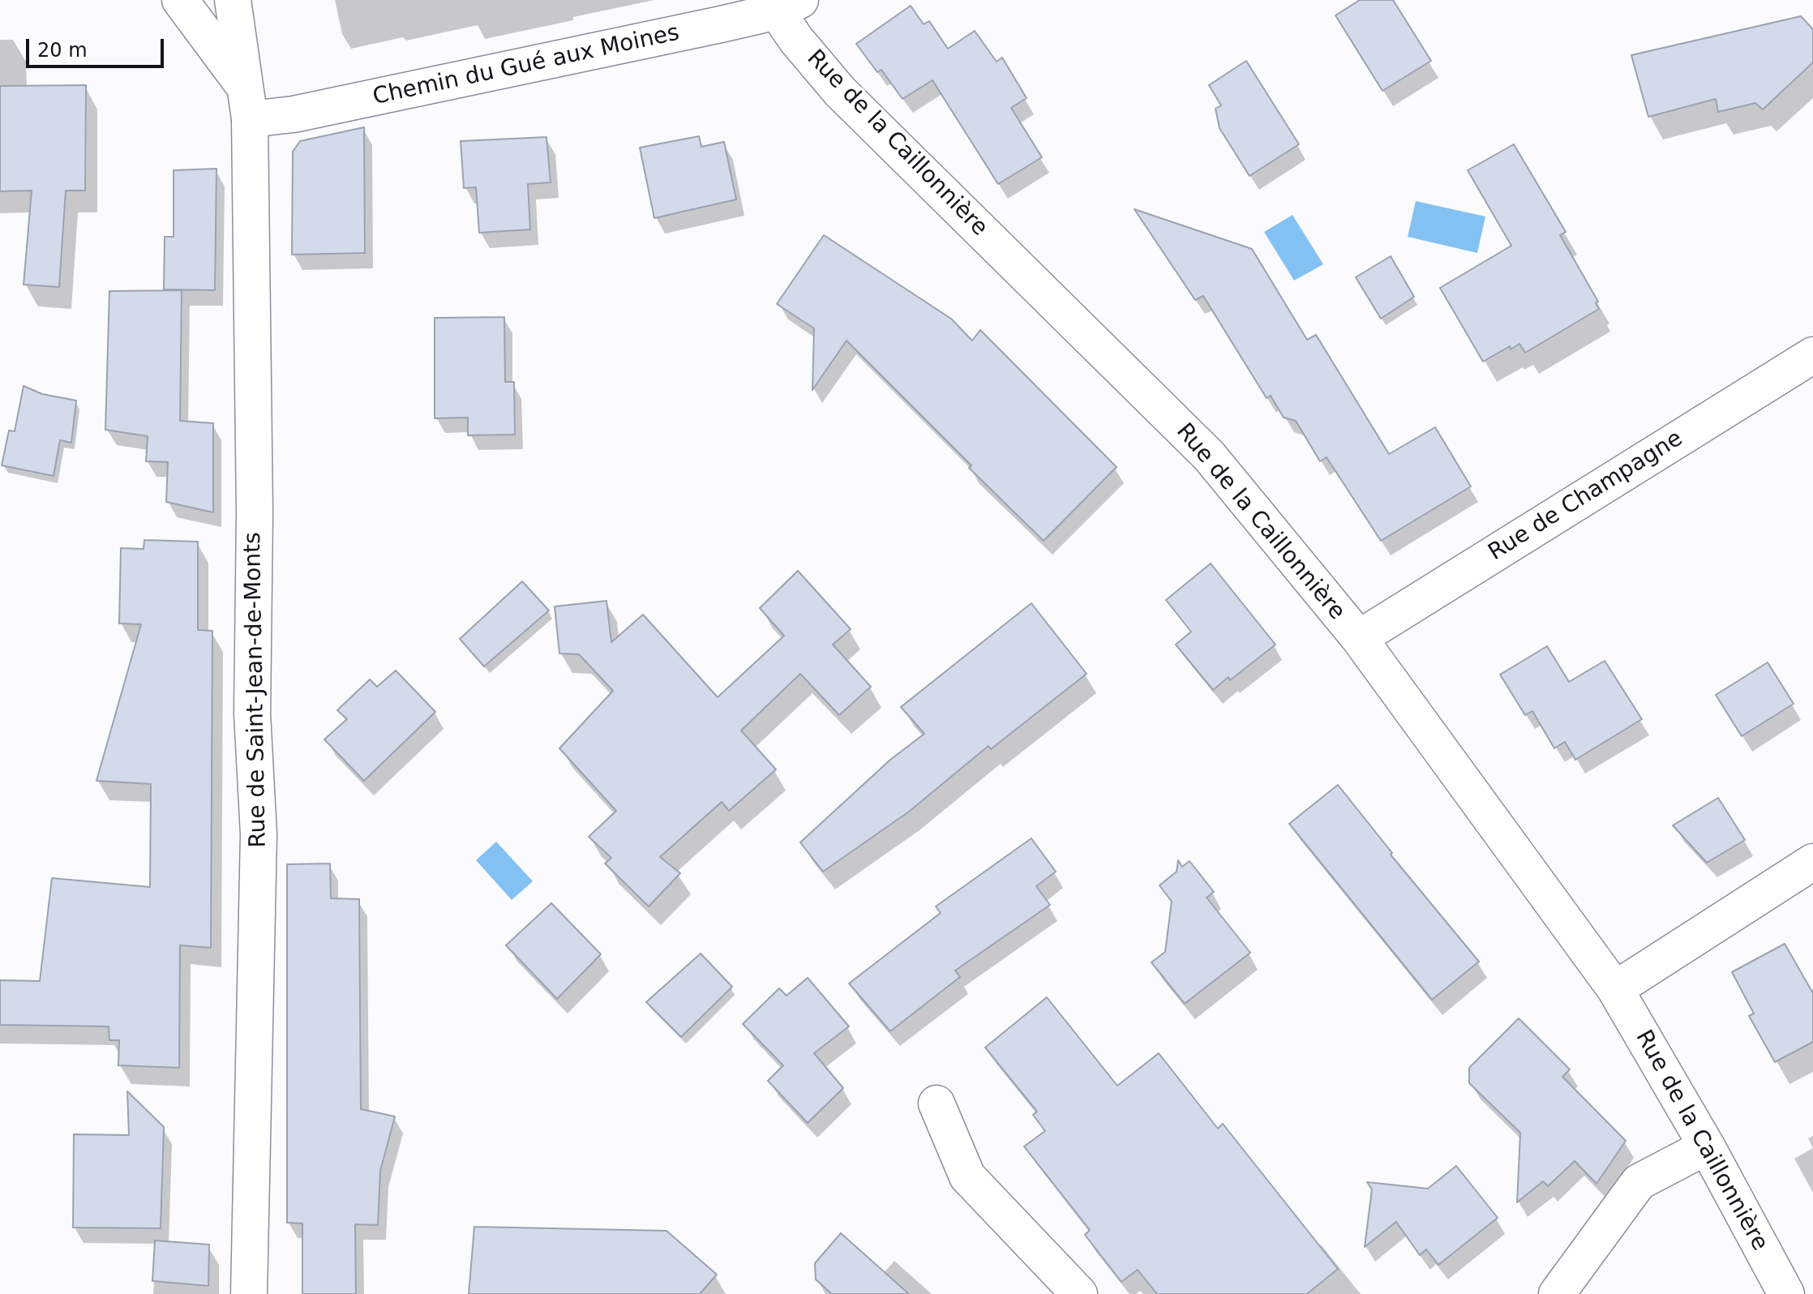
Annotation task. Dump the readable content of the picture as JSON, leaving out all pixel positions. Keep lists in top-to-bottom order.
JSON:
{
  "streets": {
    "street": [
      "Chemin du Gué aux Moines",
      "Rue de la Caillonnière",
      "Rue de Champagne",
      "Rue de Saint-Jean-de-Monts"
    ]
  },
  "crossings": [
    ["Chemin du Gué aux Moines", "Rue de la Caillonnière"],
    ["Chemin du Gué aux Moines", "Rue de Saint-Jean-de-Monts"],
    ["Rue de la Caillonnière", "Rue de Champagne"]
  ],
  "scale_bar": "20 m"
}
